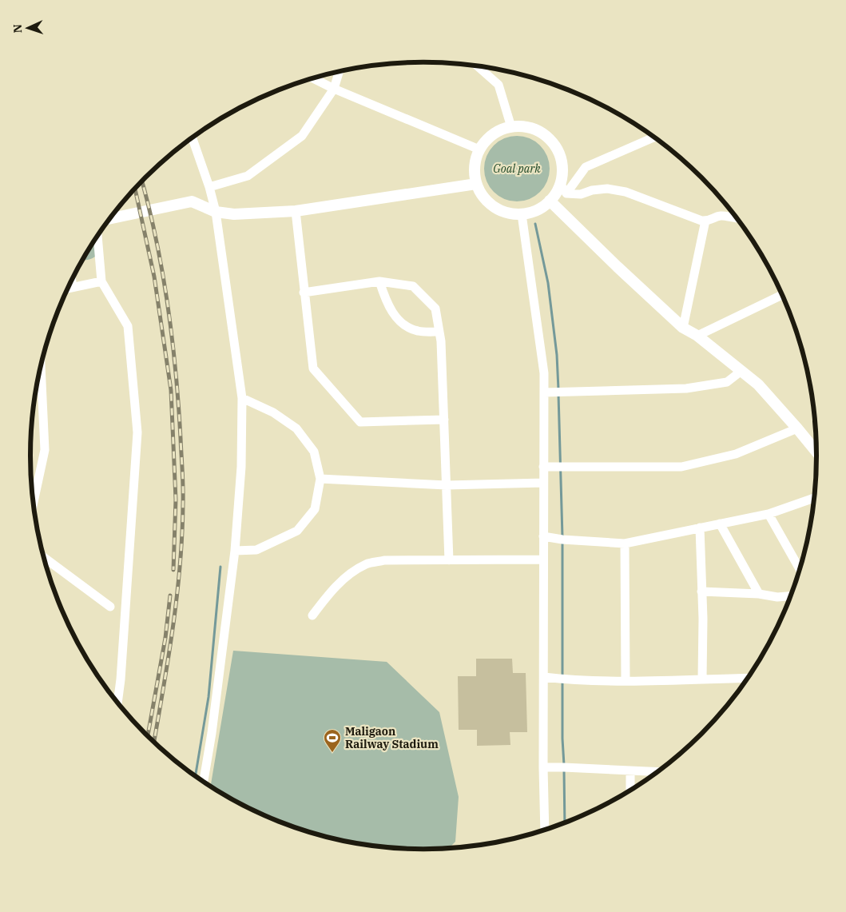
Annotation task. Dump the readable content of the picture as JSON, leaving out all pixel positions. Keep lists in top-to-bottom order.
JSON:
{
  "parks": ["Goal park"],
  "places": {
    "sports": ["Maligaon Railway Stadium"]
  },
  "north": "left"
}
